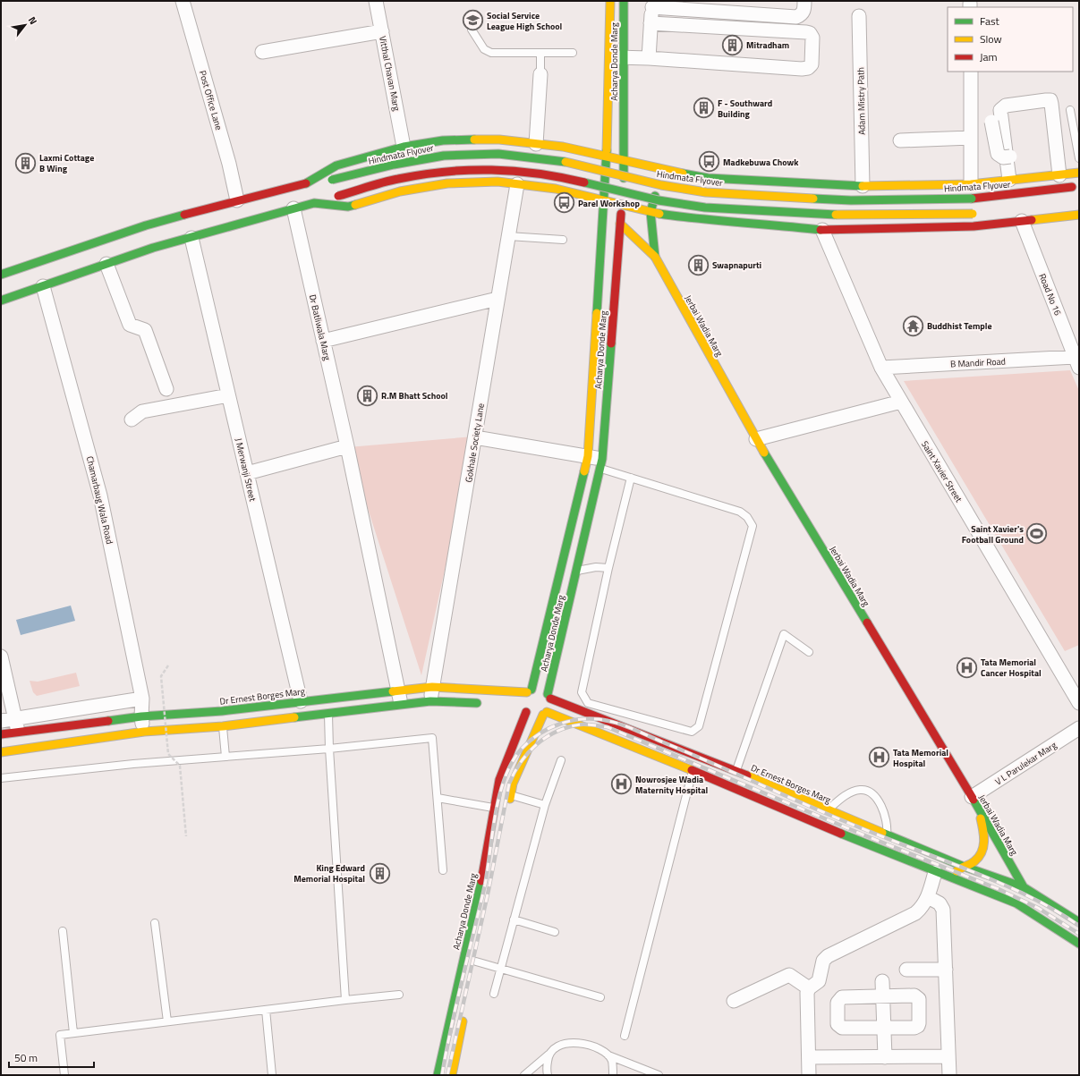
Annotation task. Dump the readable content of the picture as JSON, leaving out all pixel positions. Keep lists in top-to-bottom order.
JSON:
{
  "streets": {
    "main road": [
      "Acharya Donde Marg",
      "Hindmata Flyover",
      "Jerbai Wadia Marg",
      "Dr Ernest Borges Marg"
    ],
    "street": [
      "Vitthal Chavan Marg",
      "Post Office Lane",
      "Adam Mistry Path",
      "Road No 16",
      "Dr Batliwala Marg",
      "B Mandir Road",
      "Gokhale Society Lane",
      "J Merwanji Street",
      "Saint Xavier Street",
      "Chamarbaug Wala Road",
      "V L Parulekar Marg"
    ]
  },
  "crossings": [
    ["Acharya Donde Marg", "Jerbai Wadia Marg"],
    ["Acharya Donde Marg", "Dr Ernest Borges Marg"],
    ["Post Office Lane", "Hindmata Flyover"],
    ["Road No 16", "B Mandir Road"],
    ["Jerbai Wadia Marg", "Dr Ernest Borges Marg"],
    ["Jerbai Wadia Marg", "V L Parulekar Marg"],
    ["Dr Batliwala Marg", "Dr Ernest Borges Marg"],
    ["B Mandir Road", "Saint Xavier Street"],
    ["Gokhale Society Lane", "Dr Ernest Borges Marg"],
    ["J Merwanji Street", "Dr Ernest Borges Marg"],
    ["Chamarbaug Wala Road", "Dr Ernest Borges Marg"]
  ],
  "places": {
    "school or university": ["Social Service League High School"],
    "building": [
      "Mitradham",
      "F - Southward Building",
      "Laxmi Cottage B Wing",
      "Swapnapurti",
      "R.M Bhatt School",
      "King Edward Memorial Hospital"
    ],
    "bus stop": ["Madkebuwa Chowk", "Parel Workshop"],
    "temple": ["Buddhist Temple"],
    "sports": ["Saint Xavier's Football Ground"],
    "hospital": ["Tata Memorial Cancer Hospital", "Tata Memorial Hospital", "Nowrosjee Wadia Maternity Hospital"]
  },
  "legend": ["Fast", "Slow", "Jam"],
  "scale_bar": "50 m",
  "north": "top right"
}
